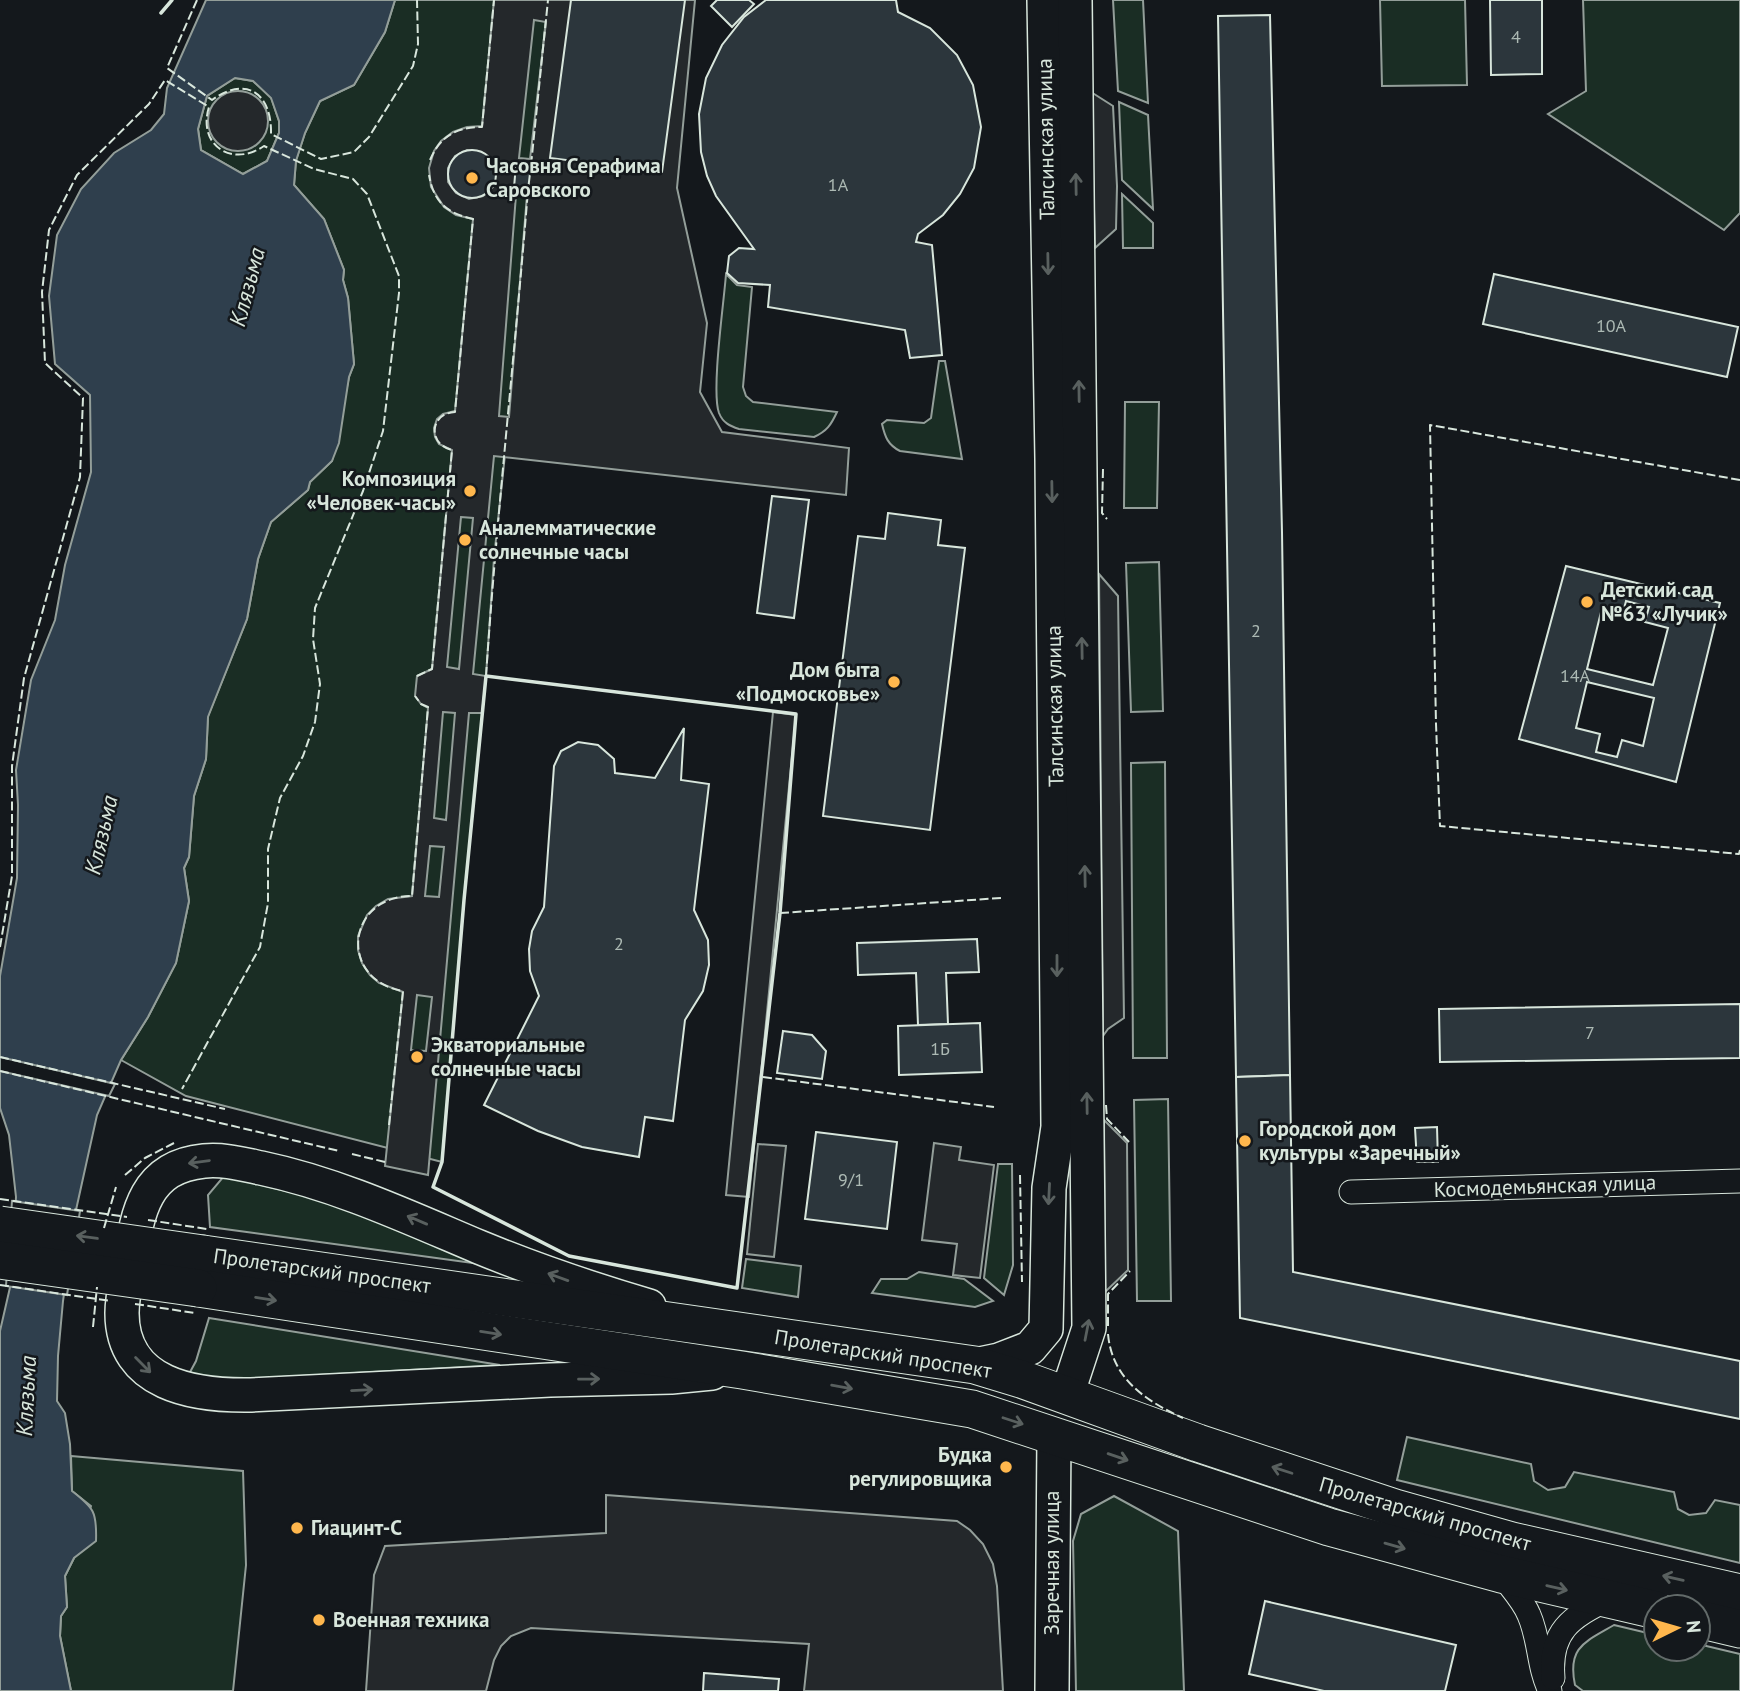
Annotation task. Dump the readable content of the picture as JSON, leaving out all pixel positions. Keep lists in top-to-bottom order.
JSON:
{
  "streets": {
    "main road": ["Талсинская улица", "Пролетарский проспект", "Заречная улица"],
    "street": ["Космодемьянская улица"]
  },
  "crossings": [
    ["Талсинская улица", "Пролетарский проспект"],
    ["Пролетарский проспект", "Заречная улица"]
  ],
  "water": ["Клязьма"],
  "places": [
    "Часовня Серафима Саровского",
    "Композиция «Человек-часы»",
    "Аналемматические солнечные часы",
    "Детский сад №63 «Лучик»",
    "Дом быта «Подмосковье»",
    "Экваториальные солнечные часы",
    "Городской дом культуры «Заречный»",
    "Будка регулировщика",
    "Гиацинт-С",
    "Военная техника"
  ],
  "house_numbers": [
    "4",
    "1А",
    "10А",
    "2",
    "14А",
    "2",
    "7",
    "1Б",
    "9/1"
  ],
  "north": "right"
}
